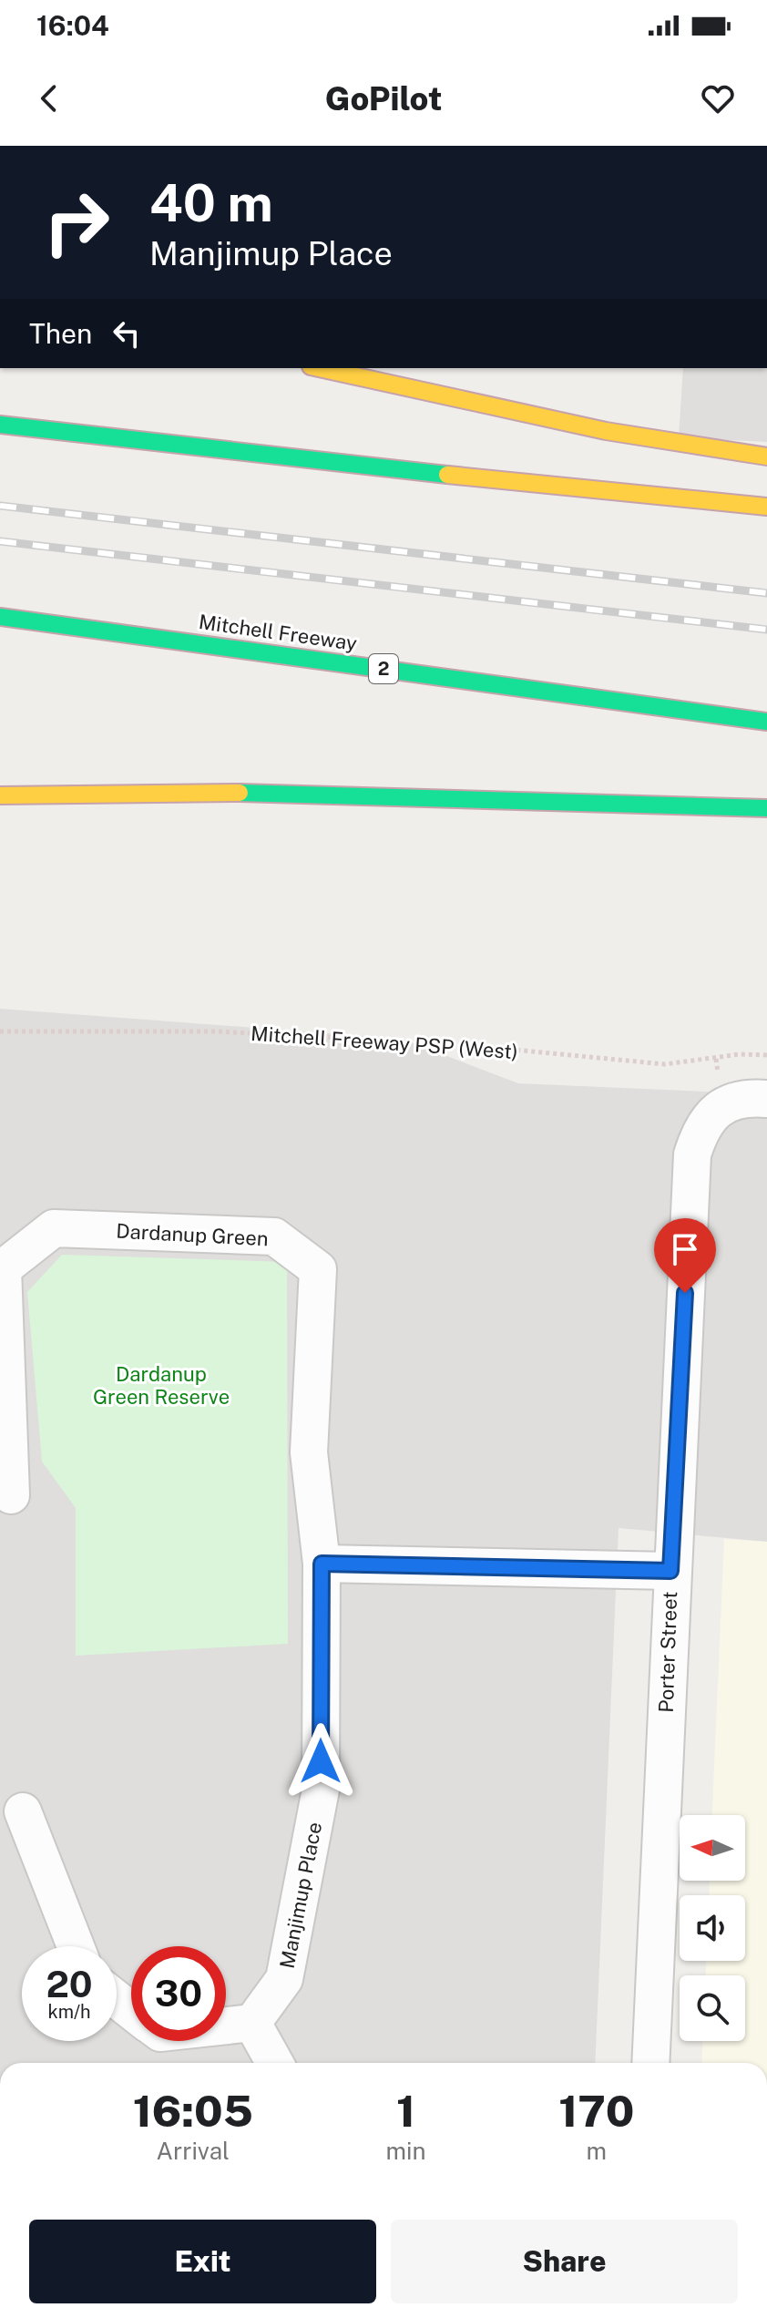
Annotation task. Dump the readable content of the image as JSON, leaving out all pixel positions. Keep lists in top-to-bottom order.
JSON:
{
  "streets": {
    "highway": ["Mitchell Freeway", "2"],
    "street": ["Dardanup Green", "Porter Street", "Manjimup Place"],
    "path": ["Mitchell Freeway PSP (West)"]
  },
  "crossings": [
    ["Dardanup Green", "Manjimup Place"]
  ],
  "parks": ["Dardanup Green Reserve"],
  "north": "left",
  "page": {
    "status": "16:04",
    "header": "GoPilot",
    "turn": ["40 m", "Manjimup Place"],
    "then": "Then",
    "speed": "20 km/h",
    "limit": "30",
    "eta": [
      "16:05",
      "Arrival",
      "1",
      "min",
      "170",
      "m"
    ],
    "buttons": ["Exit", "Share"]
  }
}
